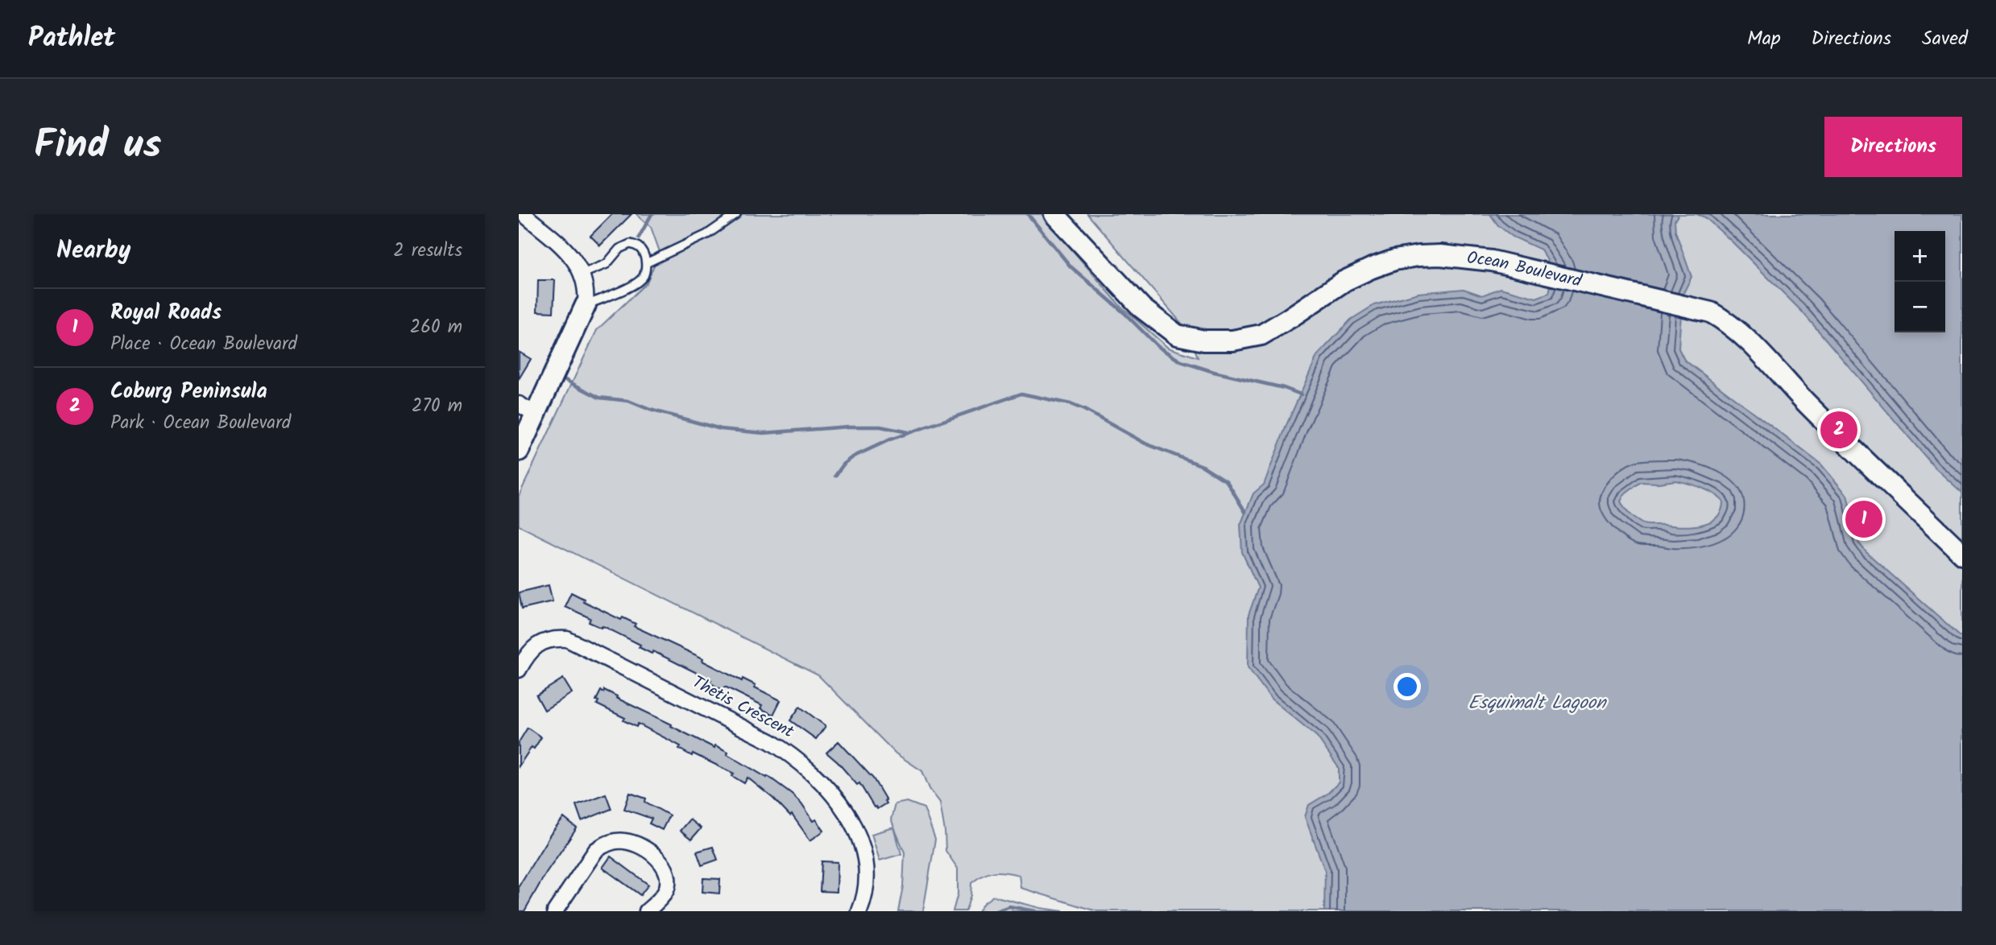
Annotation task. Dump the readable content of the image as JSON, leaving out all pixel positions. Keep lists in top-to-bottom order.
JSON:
{
  "streets": {
    "street": ["Ocean Boulevard", "Thetis Crescent"]
  },
  "water": ["Esquimalt Lagoon"],
  "page": {
    "header": "Pathlet",
    "nav": ["Map", "Directions", "Saved"],
    "title": "Find us",
    "buttons": "Directions",
    "heading": ["Nearby", "2 results"],
    "map_buttons": ["+", "−"],
    "list": [
      {
        "mark": "1",
        "name": "Royal Roads",
        "note": "Place · Ocean Boulevard",
        "value": "260 m"
      },
      {
        "mark": "2",
        "name": "Coburg Peninsula",
        "note": "Park · Ocean Boulevard",
        "value": "270 m"
      }
    ],
    "pins": ["2", "1"]
  }
}
